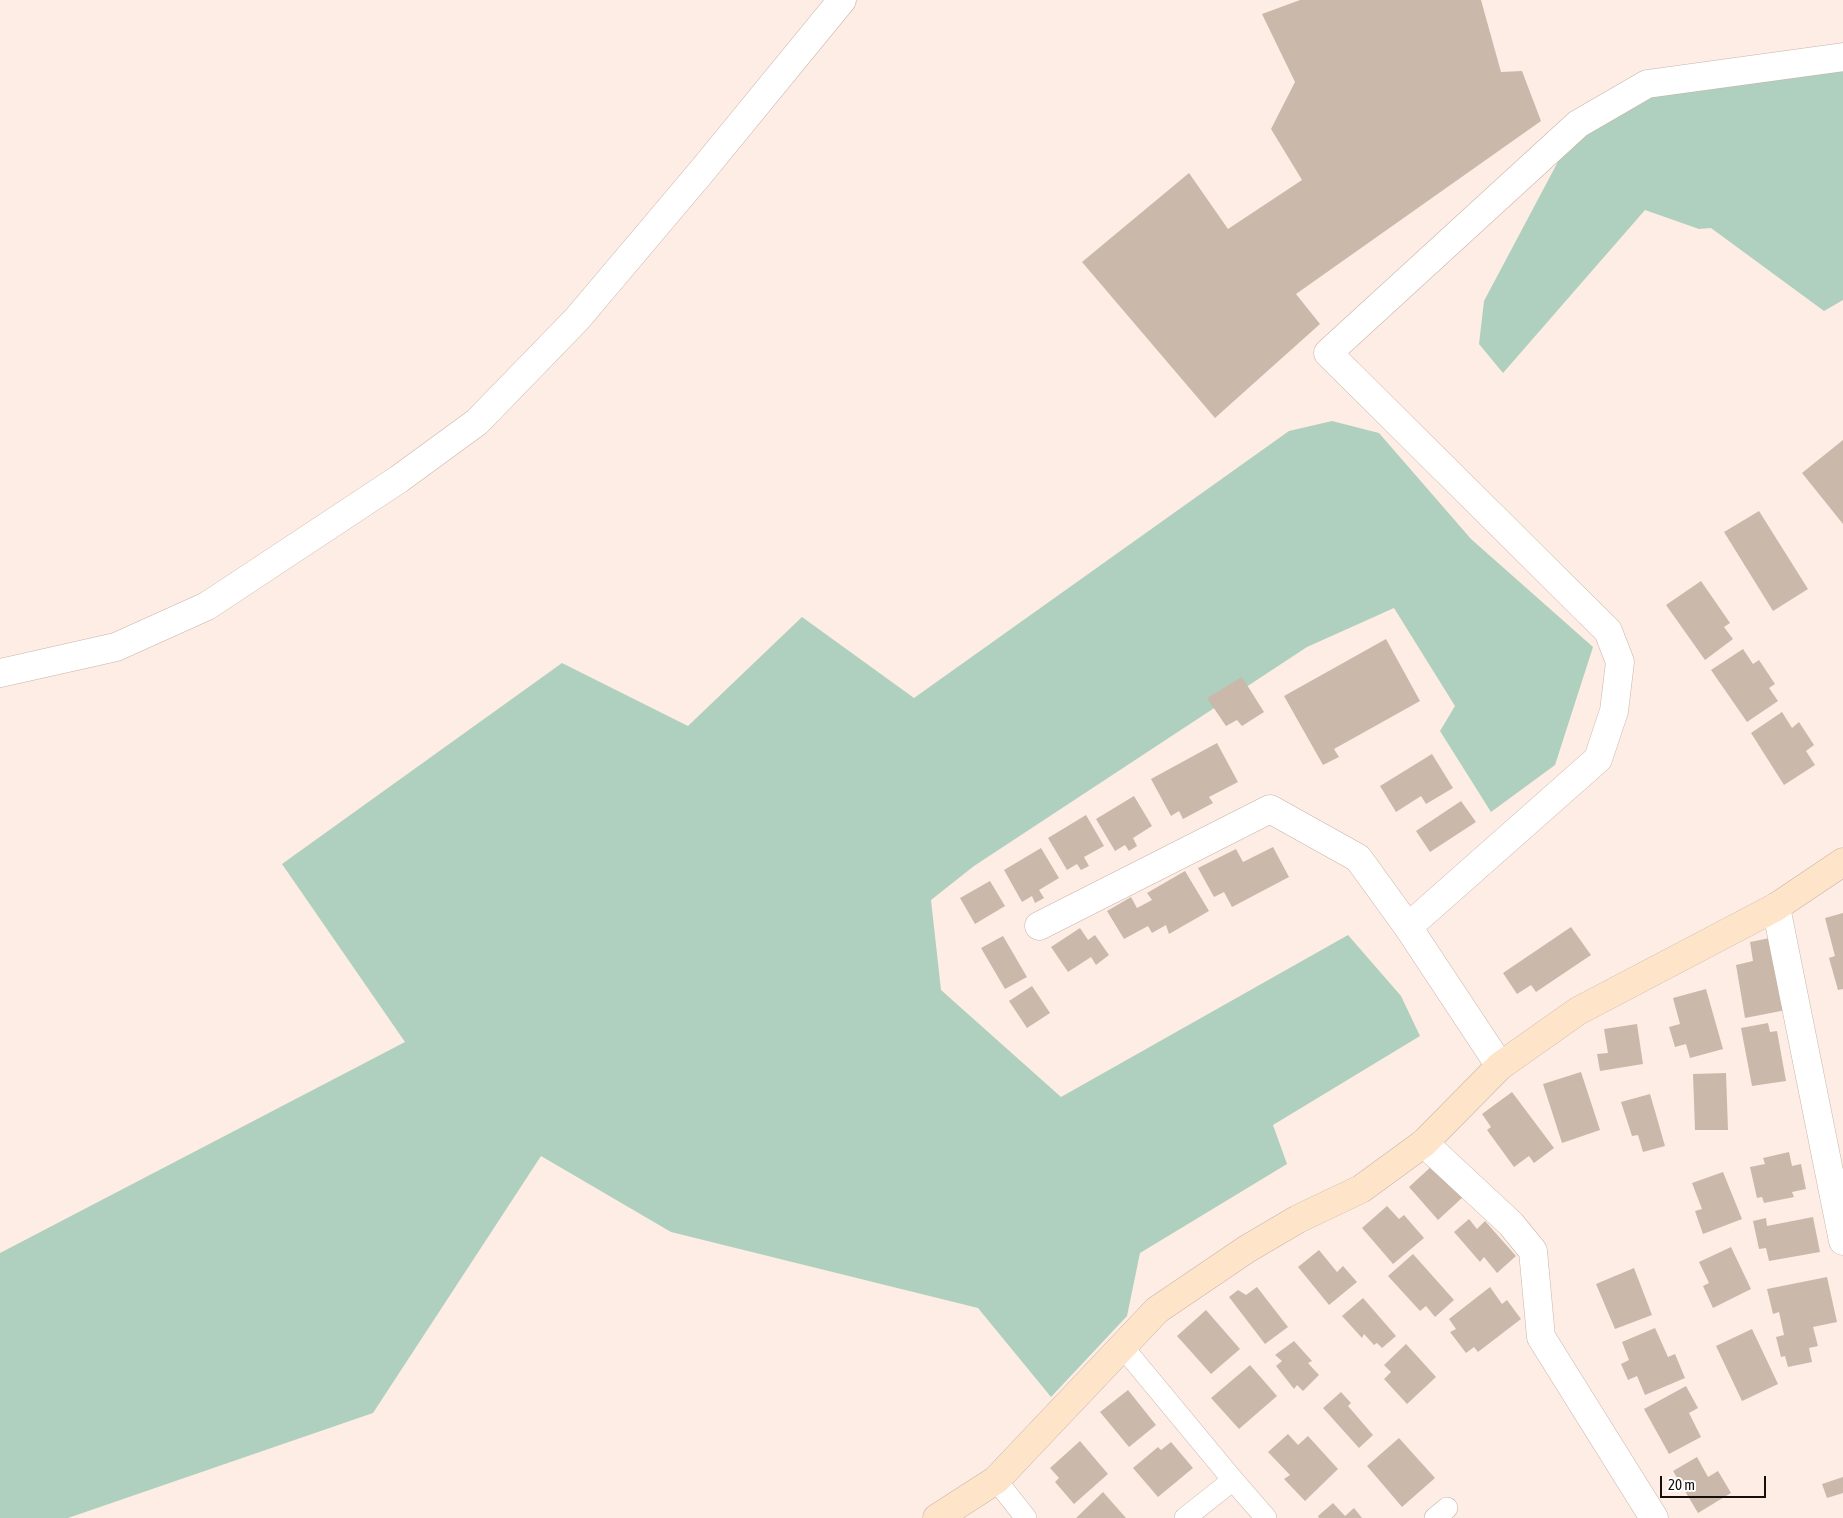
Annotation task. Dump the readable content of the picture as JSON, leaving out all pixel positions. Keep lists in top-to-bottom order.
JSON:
{
  "scale_bar": "20 m"
}
